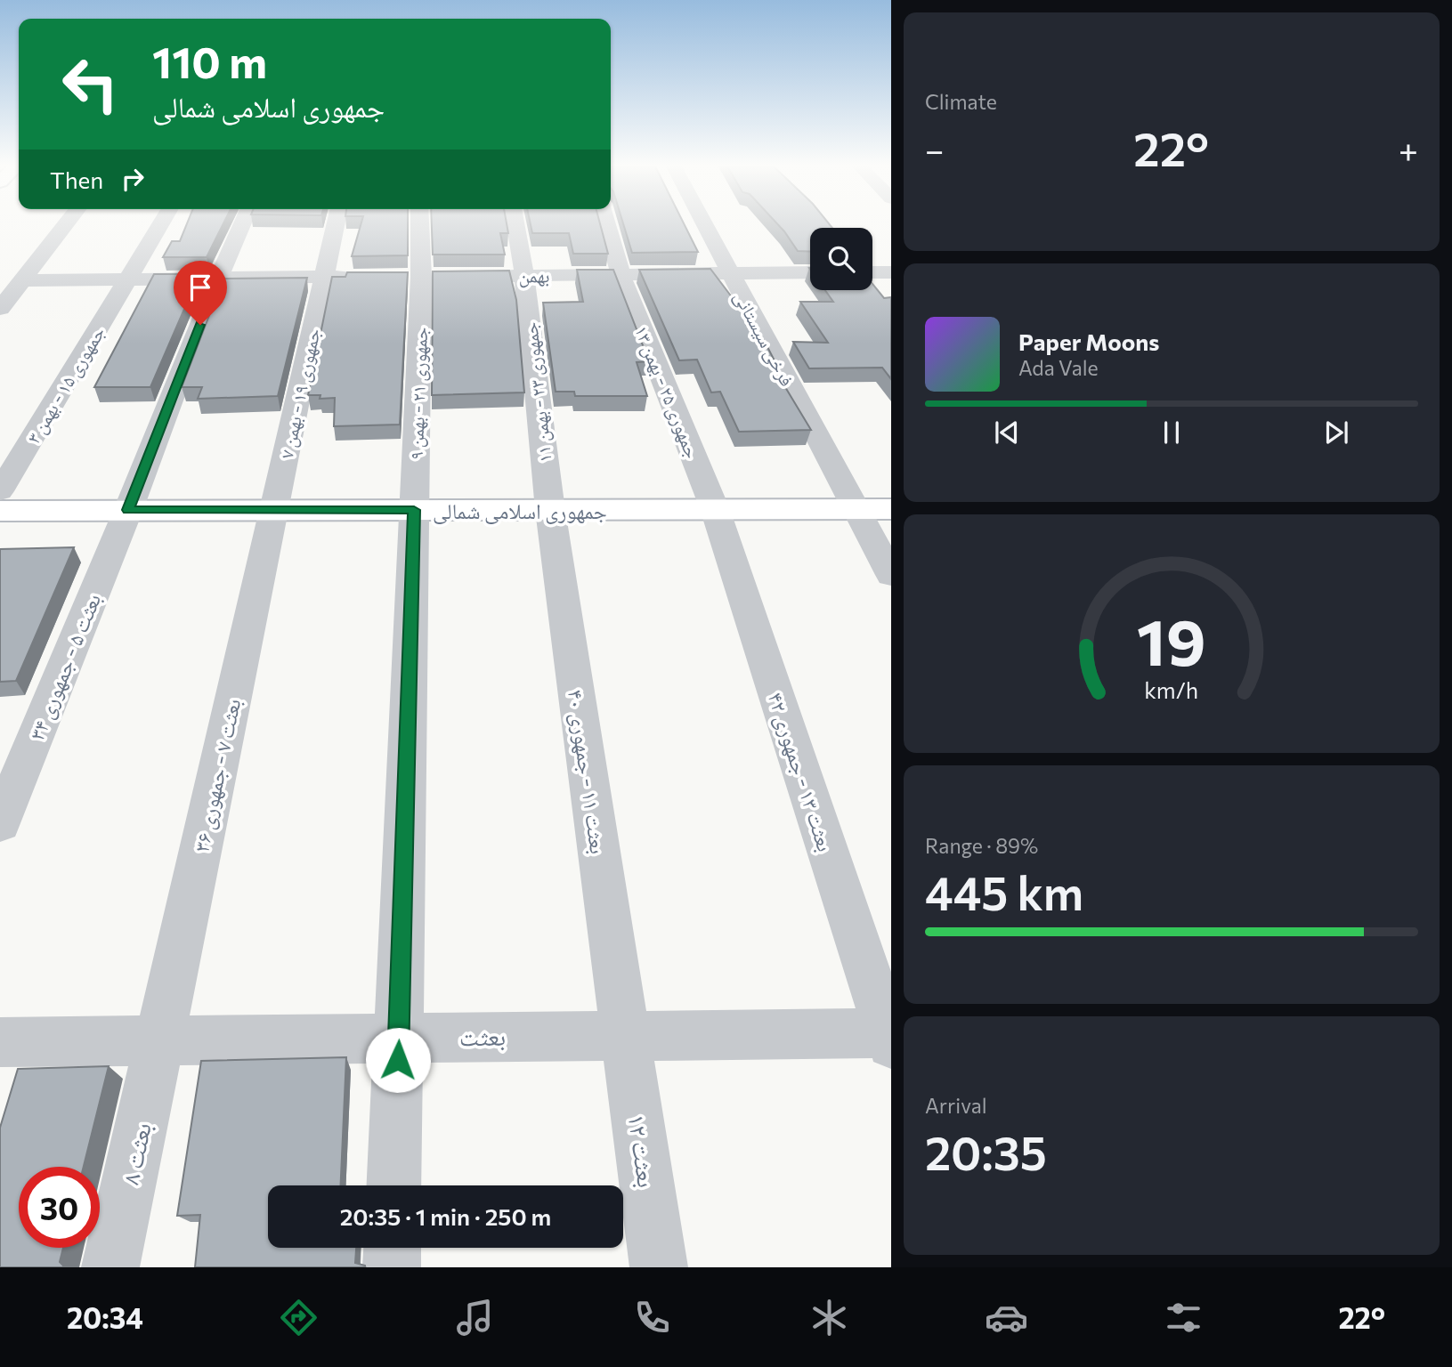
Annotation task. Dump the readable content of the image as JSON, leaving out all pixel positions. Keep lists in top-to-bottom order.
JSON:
{
  "streets": {
    "street": [
      "بهمن",
      "فرخی سیستانی",
      "جمهوری ۱۵ - بهمن ۳",
      "جمهوری ۲۵ - بهمن ۱۳",
      "جمهوری ۲۳ - بهمن ۱۱",
      "جمهوری ۱۹ - بهمن ۷",
      "جمهوری ۲۱ - بهمن ۹",
      "جمهوری اسلامی شمالی",
      "بعثت ۵ - جمهوری ۳۴",
      "بعثت ۱۱ - جمهوری ۴۰",
      "بعثت ۱۳ - جمهوری ۴۲",
      "بعثت ۷ - جمهوری ۳۶",
      "بعثت",
      "بعثت ۱۲",
      "بعثت ۸"
    ]
  },
  "crossings": [
    ["بهمن", "فرخی سیستانی"],
    ["بهمن", "جمهوری ۲۵ - بهمن ۱۳"],
    ["بهمن", "جمهوری ۲۳ - بهمن ۱۱"],
    ["فرخی سیستانی", "جمهوری اسلامی شمالی"],
    ["جمهوری ۲۵ - بهمن ۱۳", "جمهوری اسلامی شمالی"],
    ["جمهوری ۲۵ - بهمن ۱۳", "بعثت ۱۳ - جمهوری ۴۲"],
    ["جمهوری ۲۳ - بهمن ۱۱", "جمهوری اسلامی شمالی"],
    ["جمهوری ۲۳ - بهمن ۱۱", "بعثت ۱۱ - جمهوری ۴۰"],
    ["جمهوری ۱۹ - بهمن ۷", "جمهوری اسلامی شمالی"],
    ["جمهوری ۱۹ - بهمن ۷", "بعثت ۷ - جمهوری ۳۶"],
    ["جمهوری ۲۱ - بهمن ۹", "جمهوری اسلامی شمالی"],
    ["جمهوری ۲۱ - بهمن ۹", "بعثت"],
    ["جمهوری اسلامی شمالی", "بعثت ۵ - جمهوری ۳۴"],
    ["جمهوری اسلامی شمالی", "بعثت ۱۱ - جمهوری ۴۰"],
    ["جمهوری اسلامی شمالی", "بعثت ۱۳ - جمهوری ۴۲"],
    ["جمهوری اسلامی شمالی", "بعثت ۷ - جمهوری ۳۶"],
    ["بعثت ۱۱ - جمهوری ۴۰", "بعثت"],
    ["بعثت ۱۱ - جمهوری ۴۰", "بعثت ۱۲"],
    ["بعثت ۱۳ - جمهوری ۴۲", "بعثت"],
    ["بعثت ۷ - جمهوری ۳۶", "بعثت"],
    ["بعثت ۷ - جمهوری ۳۶", "بعثت ۸"],
    ["بعثت", "بعثت ۱۲"],
    ["بعثت", "بعثت ۸"]
  ],
  "page": {
    "tile": [
      "Climate",
      ["Range · 89%", "445 km"],
      ["Arrival", "20:35"]
    ],
    "turn": ["110 m", "جمهوری اسلامی شمالی"],
    "heat": ["−", "22°", "+"],
    "then": "Then",
    "song": ["Paper Moons", "Ada Vale"],
    "limit": "30",
    "trip": "20:35 · 1 min · 250 m",
    "tabs": ["20:34", "22°"],
    "gauge": ["19", "km/h"]
  }
}
